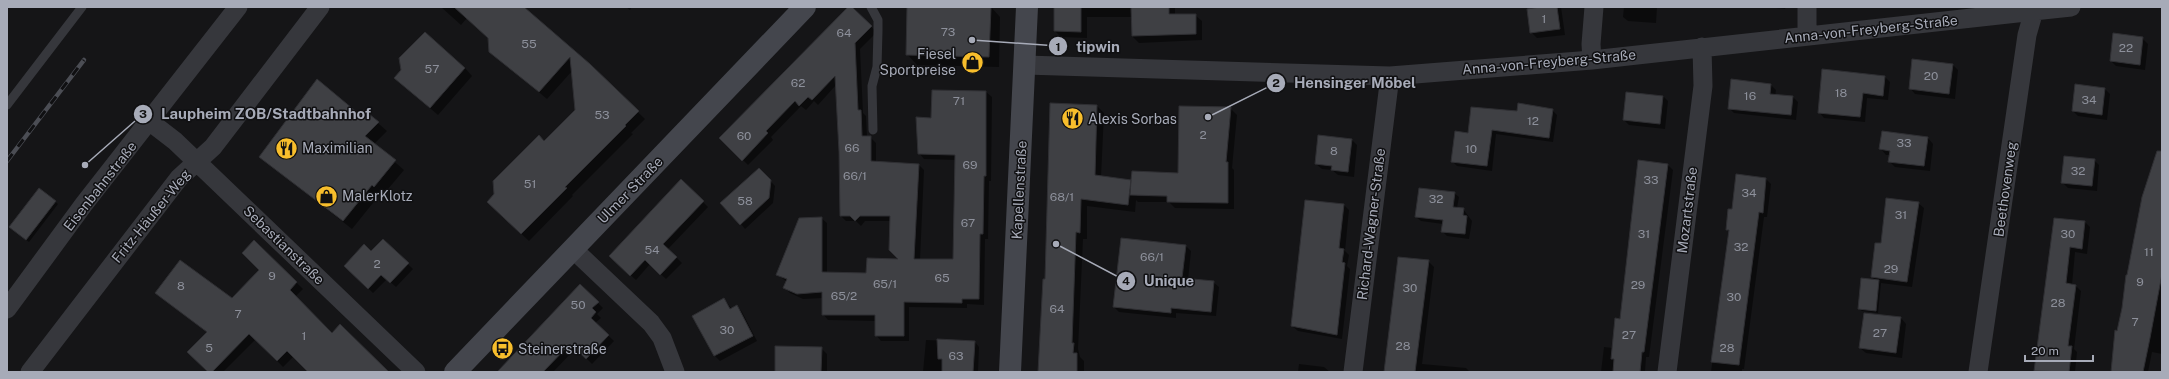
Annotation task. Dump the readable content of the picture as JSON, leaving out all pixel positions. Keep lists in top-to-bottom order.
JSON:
{
  "streets": {
    "main road": ["Ulmer Straße", "Kapellenstraße"],
    "street": [
      "Anna-von-Freyberg-Straße",
      "Eisenbahnstraße",
      "Beethovenweg",
      "Mozartstraße",
      "Fritz-Häußer-Weg",
      "Richard-Wagner-Straße",
      "Sebastianstraße"
    ]
  },
  "crossings": [
    ["Anna-von-Freyberg-Straße", "Beethovenweg"],
    ["Anna-von-Freyberg-Straße", "Kapellenstraße"],
    ["Anna-von-Freyberg-Straße", "Mozartstraße"],
    ["Anna-von-Freyberg-Straße", "Richard-Wagner-Straße"],
    ["Eisenbahnstraße", "Sebastianstraße"],
    ["Fritz-Häußer-Weg", "Sebastianstraße"]
  ],
  "places": {
    "other": [
      "tipwin",
      "Hensinger Möbel",
      "Laupheim ZOB/Stadtbahnhof",
      "Unique"
    ],
    "shop": ["Fiesel Sportpreise", "MalerKlotz"],
    "restaurant": ["Alexis Sorbas", "Maximilian"],
    "bus stop": ["Steinerstraße"]
  },
  "house_numbers": [
    "1",
    "73",
    "64",
    "55",
    "22",
    "57",
    "20",
    "62",
    "18",
    "16",
    "34",
    "71",
    "53",
    "12",
    "2",
    "60",
    "33",
    "66",
    "10",
    "8",
    "69",
    "32",
    "66/1",
    "33",
    "51",
    "34",
    "68/1",
    "32",
    "58",
    "31",
    "67",
    "31",
    "30",
    "32",
    "54",
    "11",
    "66/1",
    "2",
    "29",
    "9",
    "65",
    "9",
    "65/1",
    "29",
    "8",
    "30",
    "65/2",
    "30",
    "28",
    "50",
    "64",
    "7",
    "7",
    "30",
    "27",
    "27",
    "1",
    "28",
    "5",
    "28",
    "63"
  ],
  "scale_bar": "20 m"
}
